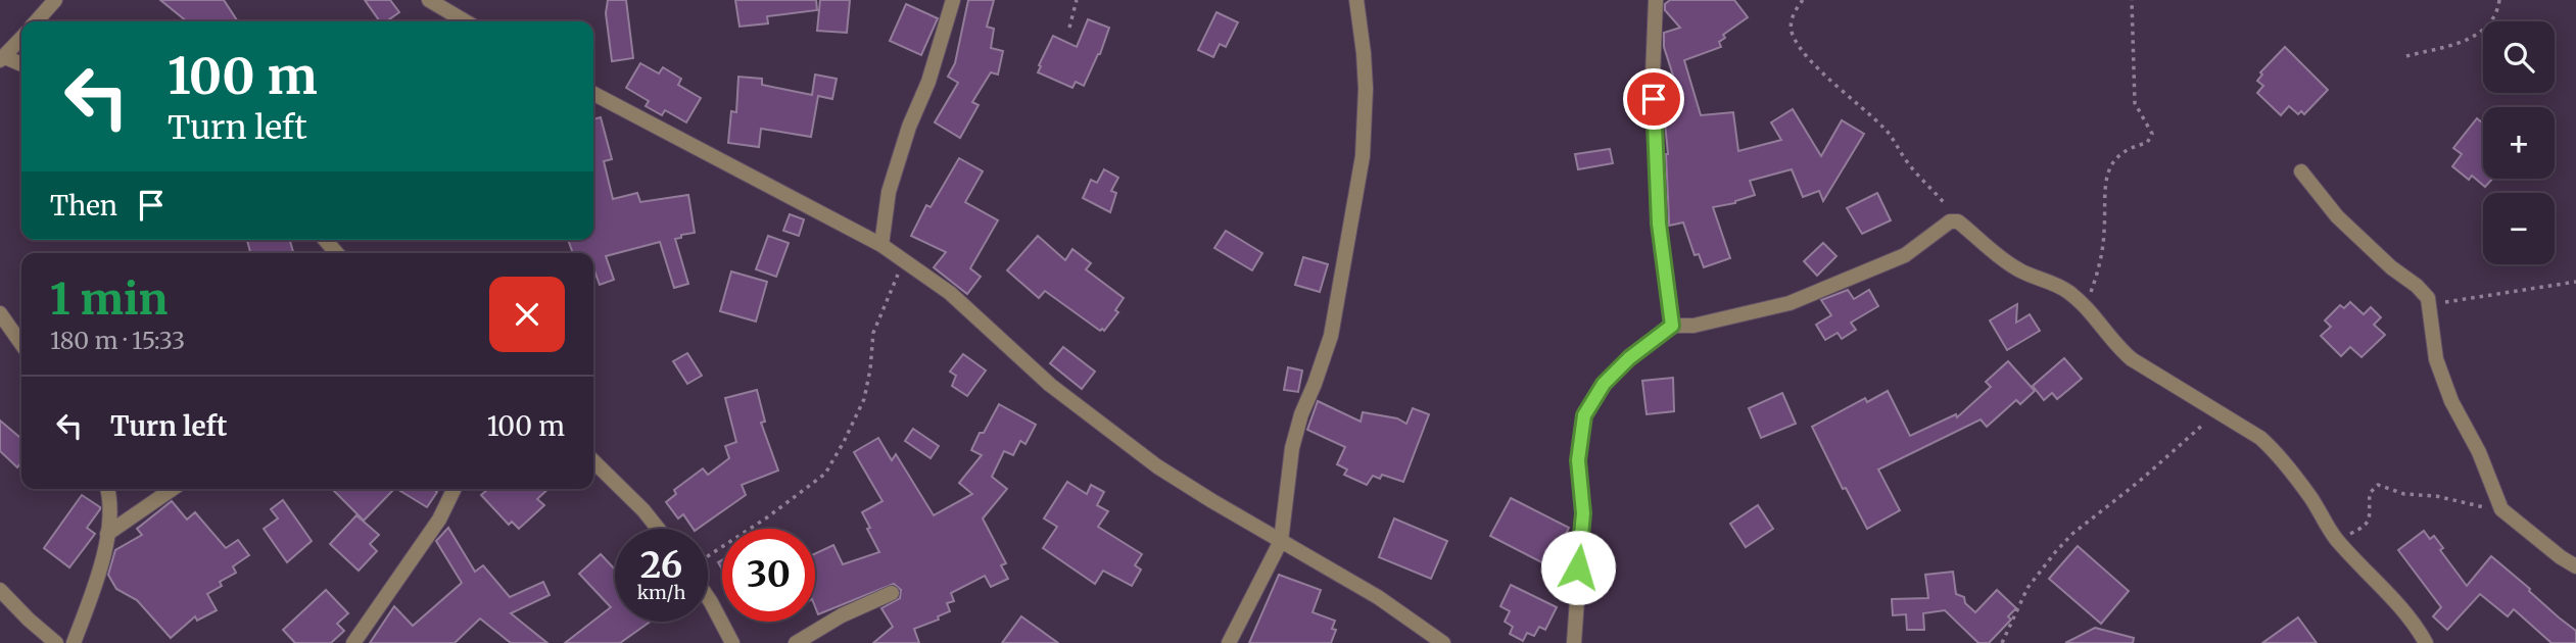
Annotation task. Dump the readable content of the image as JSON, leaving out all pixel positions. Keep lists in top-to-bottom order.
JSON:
{
  "page": {
    "map_buttons": ["+", "−"],
    "turn": ["100 m", "Turn left"],
    "then": "Then",
    "heading": ["1 min", "180 m · 15:33"],
    "list": [
      {
        "name": "Turn left",
        "value": "100 m"
      }
    ],
    "speed": "26 km/h",
    "limit": "30"
  }
}
